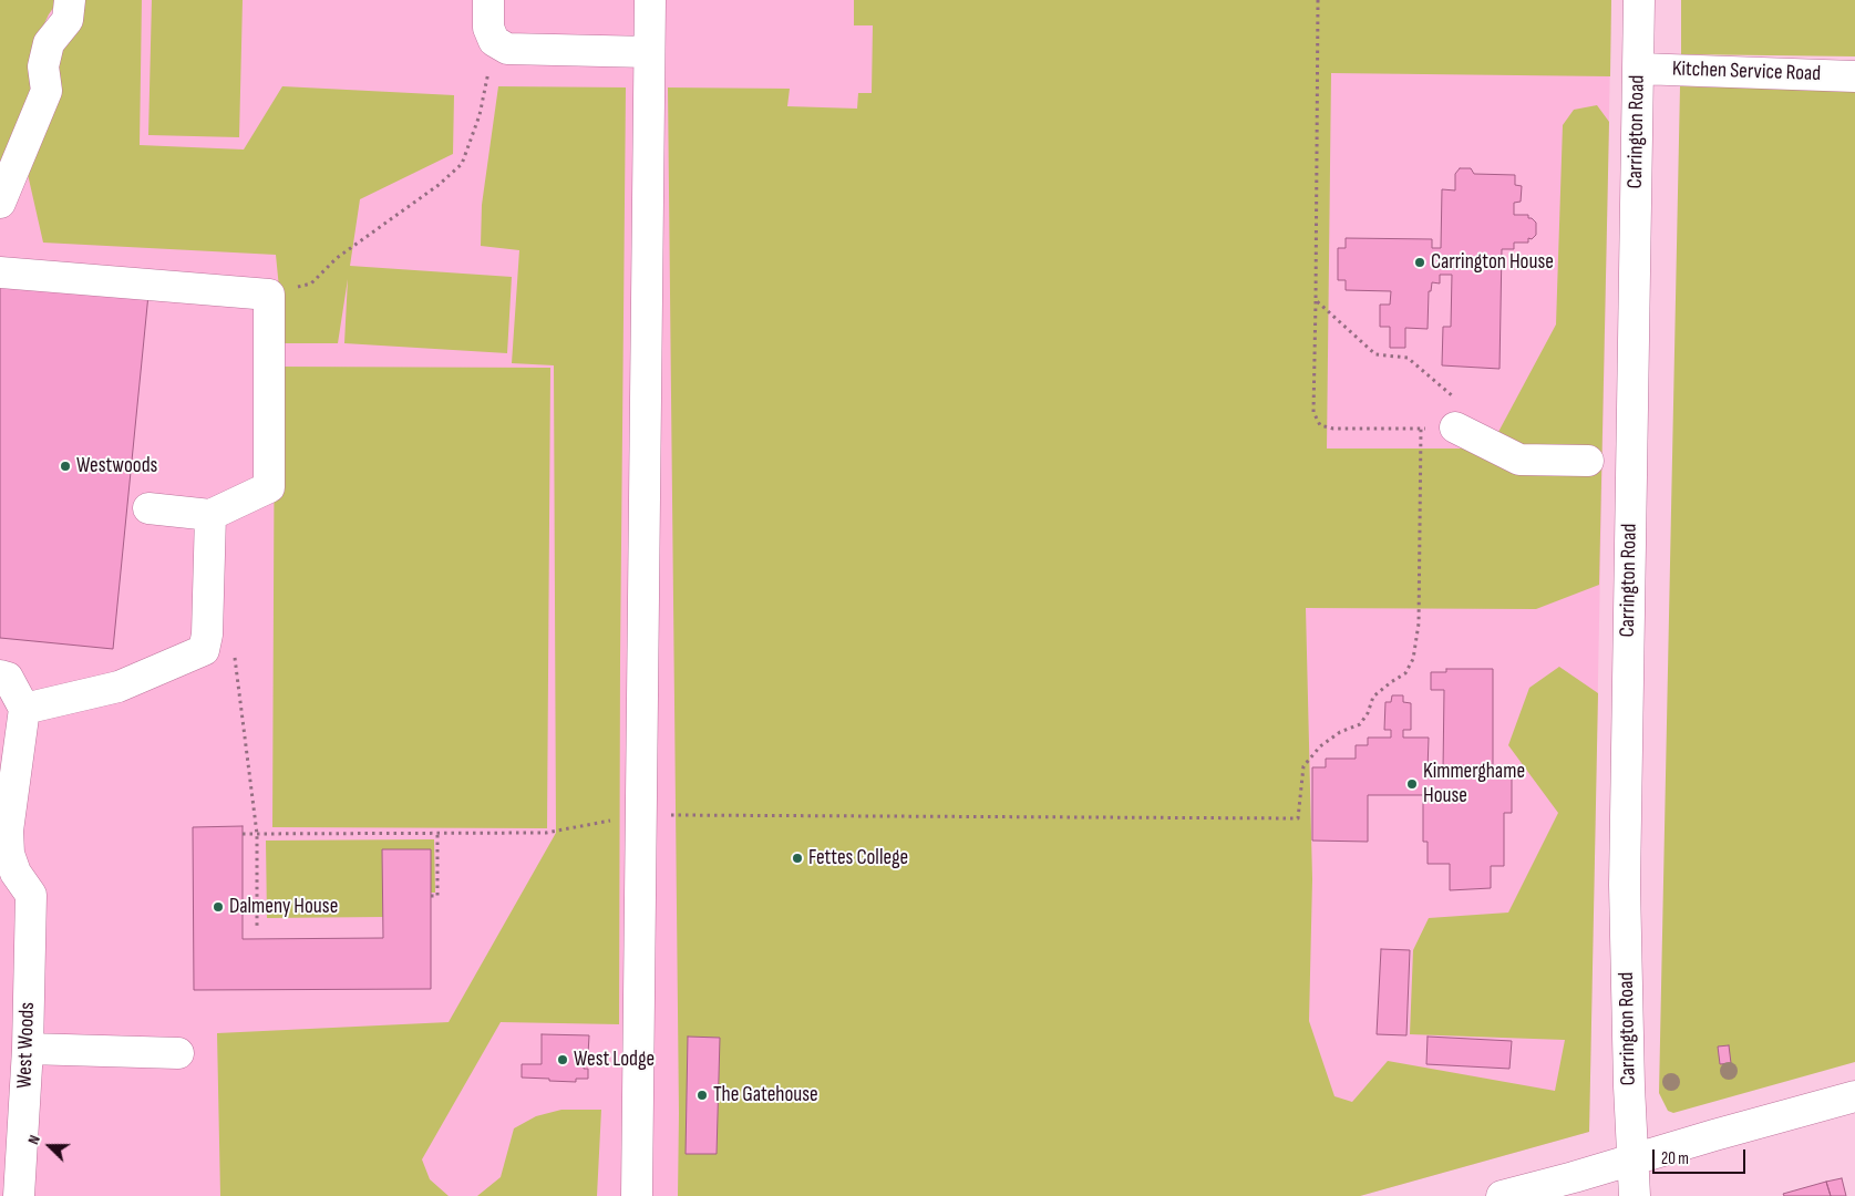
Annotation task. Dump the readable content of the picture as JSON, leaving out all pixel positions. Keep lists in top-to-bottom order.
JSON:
{
  "streets": {
    "street": ["Kitchen Service Road", "Carrington Road", "West Woods"]
  },
  "crossings": [
    ["Kitchen Service Road", "Carrington Road"]
  ],
  "places": [
    "Carrington House",
    "Westwoods",
    "Kimmerghame House",
    "Fettes College",
    "Dalmeny House",
    "West Lodge",
    "The Gatehouse"
  ],
  "scale_bar": "20 m",
  "north": "left"
}
